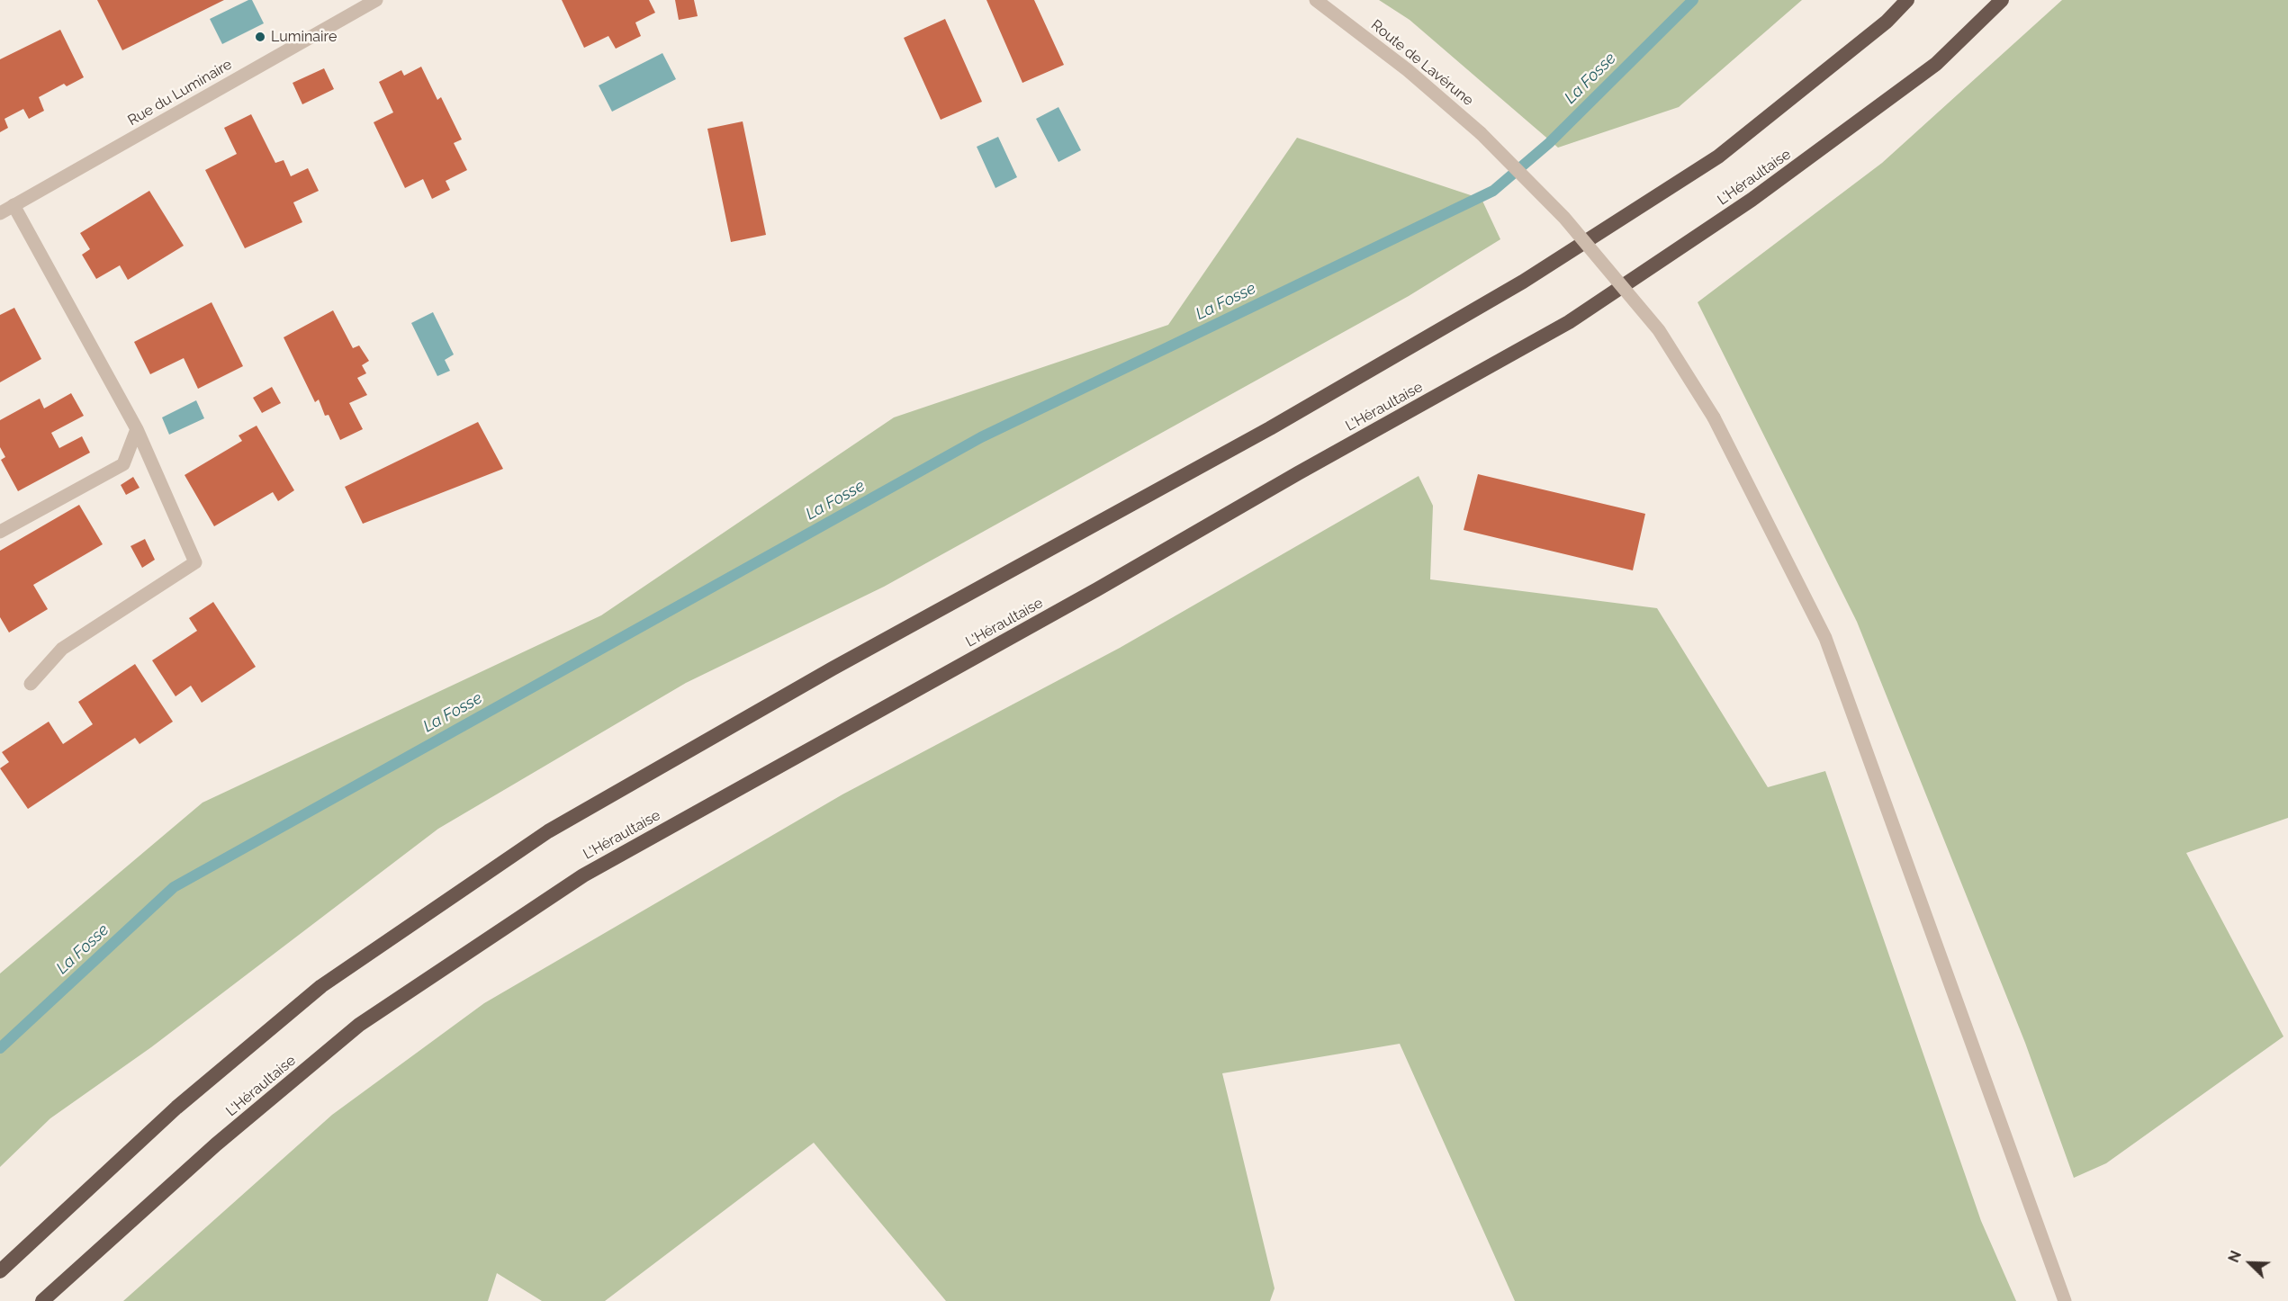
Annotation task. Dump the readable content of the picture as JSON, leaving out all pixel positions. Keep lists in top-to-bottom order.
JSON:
{
  "streets": {
    "highway": ["L'Héraultaise"],
    "street": ["Route de Lavérune", "Rue du Luminaire"]
  },
  "water": ["La Fosse"],
  "places": ["Luminaire"],
  "north": "top left"
}
